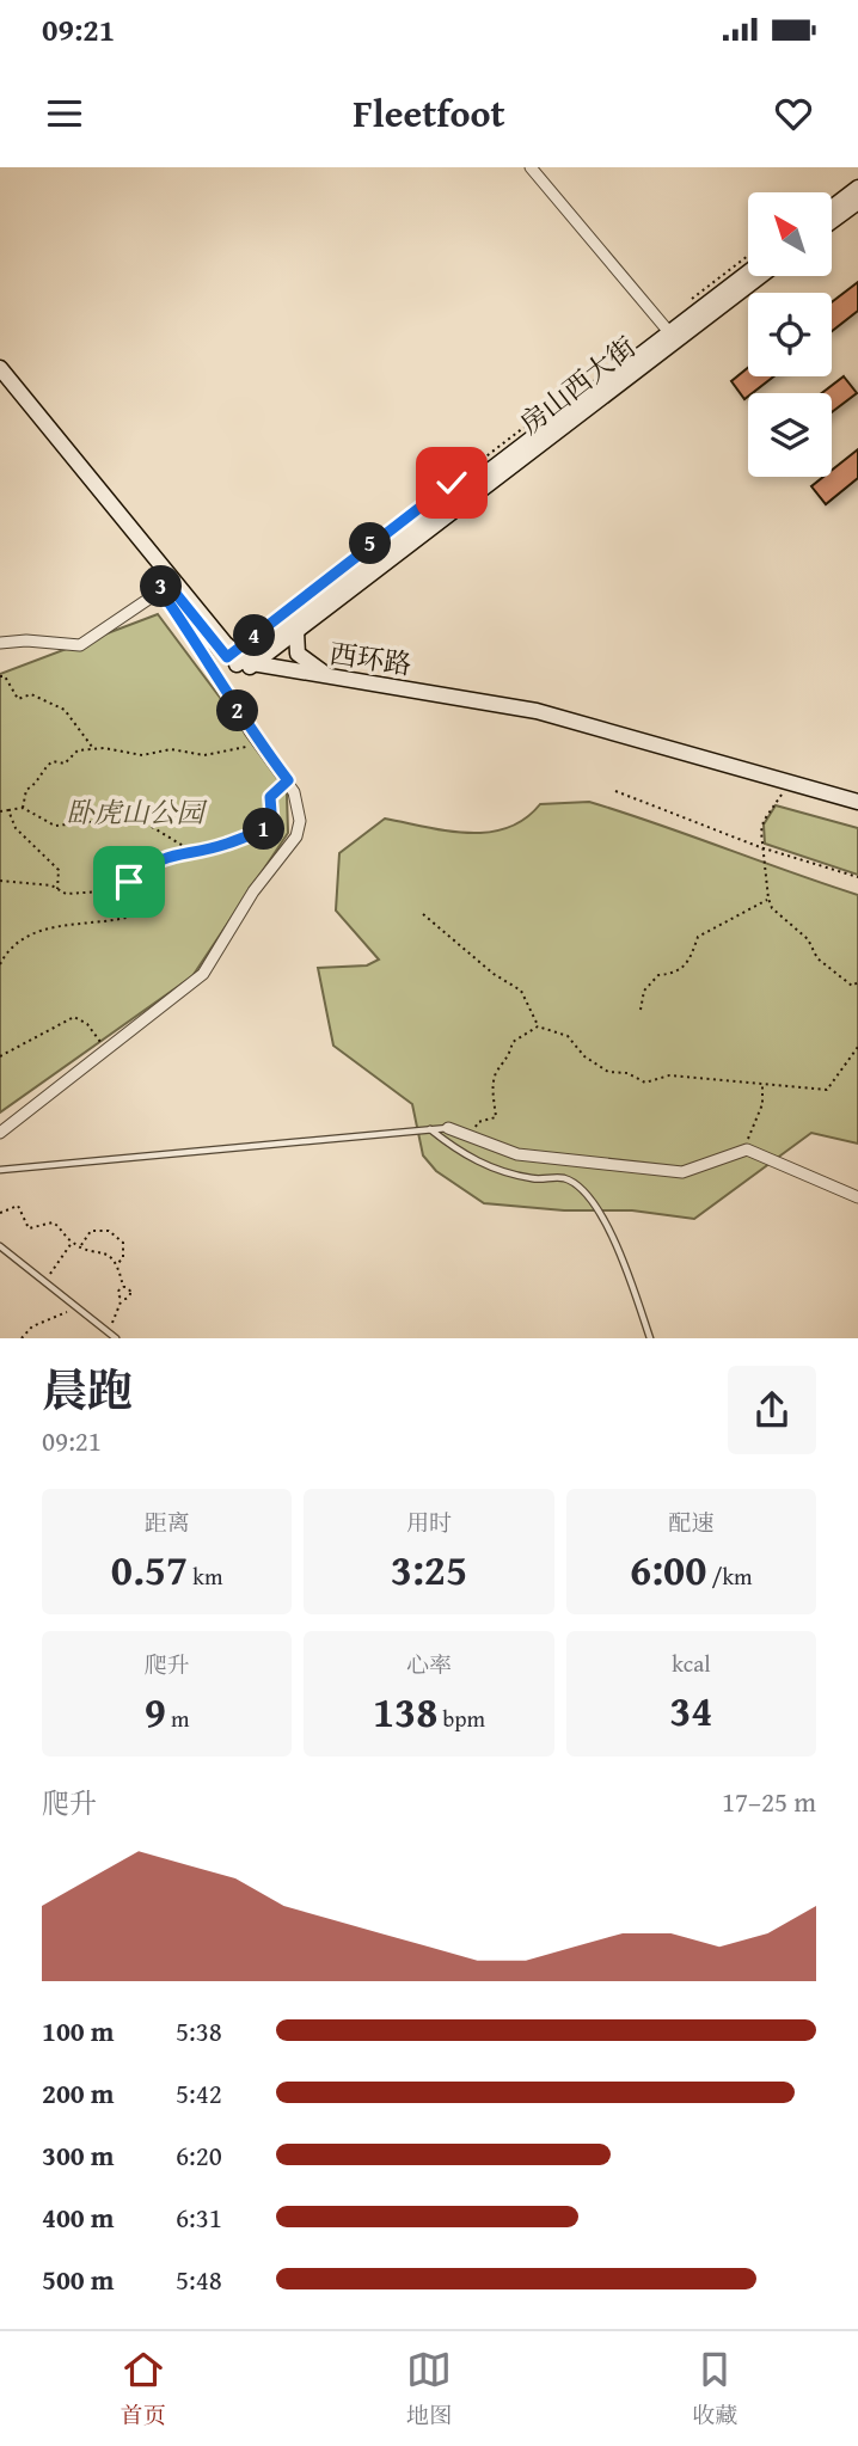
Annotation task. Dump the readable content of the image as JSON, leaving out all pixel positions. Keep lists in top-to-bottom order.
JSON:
{
  "streets": {
    "main road": ["房山西大街", "西环路"]
  },
  "crossings": [
    ["房山西大街", "西环路"]
  ],
  "parks": ["卧虎山公园"],
  "north": "top left",
  "page": {
    "status": "09:21",
    "header": "Fleetfoot",
    "pins": [
      "5",
      "3",
      "4",
      "2",
      "1"
    ],
    "heading": ["晨跑", "09:21"],
    "stats": [
      ["距离", "0.57 km"],
      ["用时", "3:25"],
      ["配速", "6:00 /km"],
      ["爬升", "9 m"],
      ["心率", "138 bpm"],
      ["kcal", "34"]
    ],
    "chart": ["爬升", "17–25 m"],
    "list": [
      {
        "name": "100 m",
        "note": "5:38"
      },
      {
        "name": "200 m",
        "note": "5:42"
      },
      {
        "name": "300 m",
        "note": "6:20"
      },
      {
        "name": "400 m",
        "note": "6:31"
      },
      {
        "name": "500 m",
        "note": "5:48"
      }
    ],
    "tabs": ["首页", "地图", "收藏"]
  }
}
